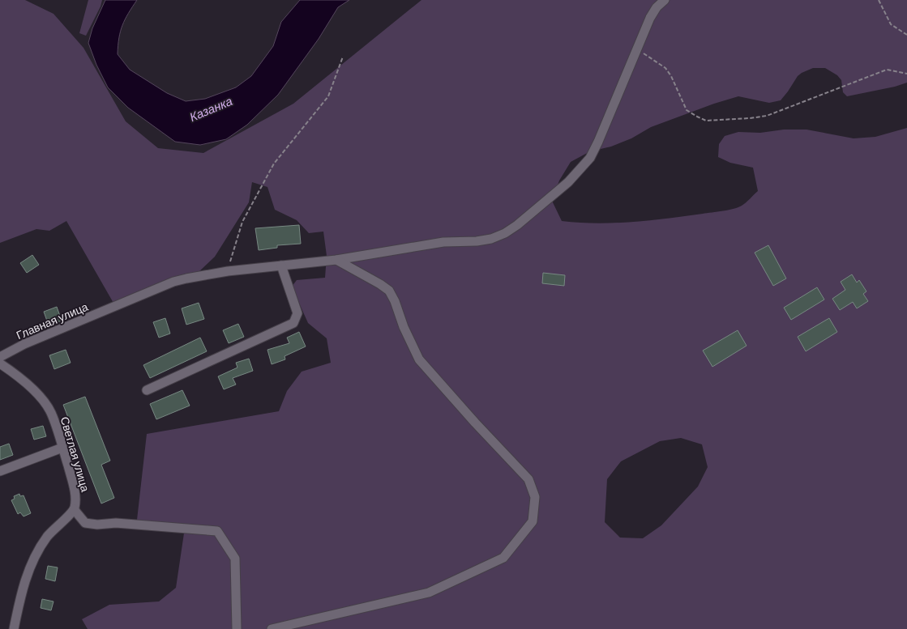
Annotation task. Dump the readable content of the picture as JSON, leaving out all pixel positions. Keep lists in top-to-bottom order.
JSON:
{
  "streets": {
    "street": ["Главная улица", "Светлая улица"]
  },
  "water": ["Казанка"]
}
